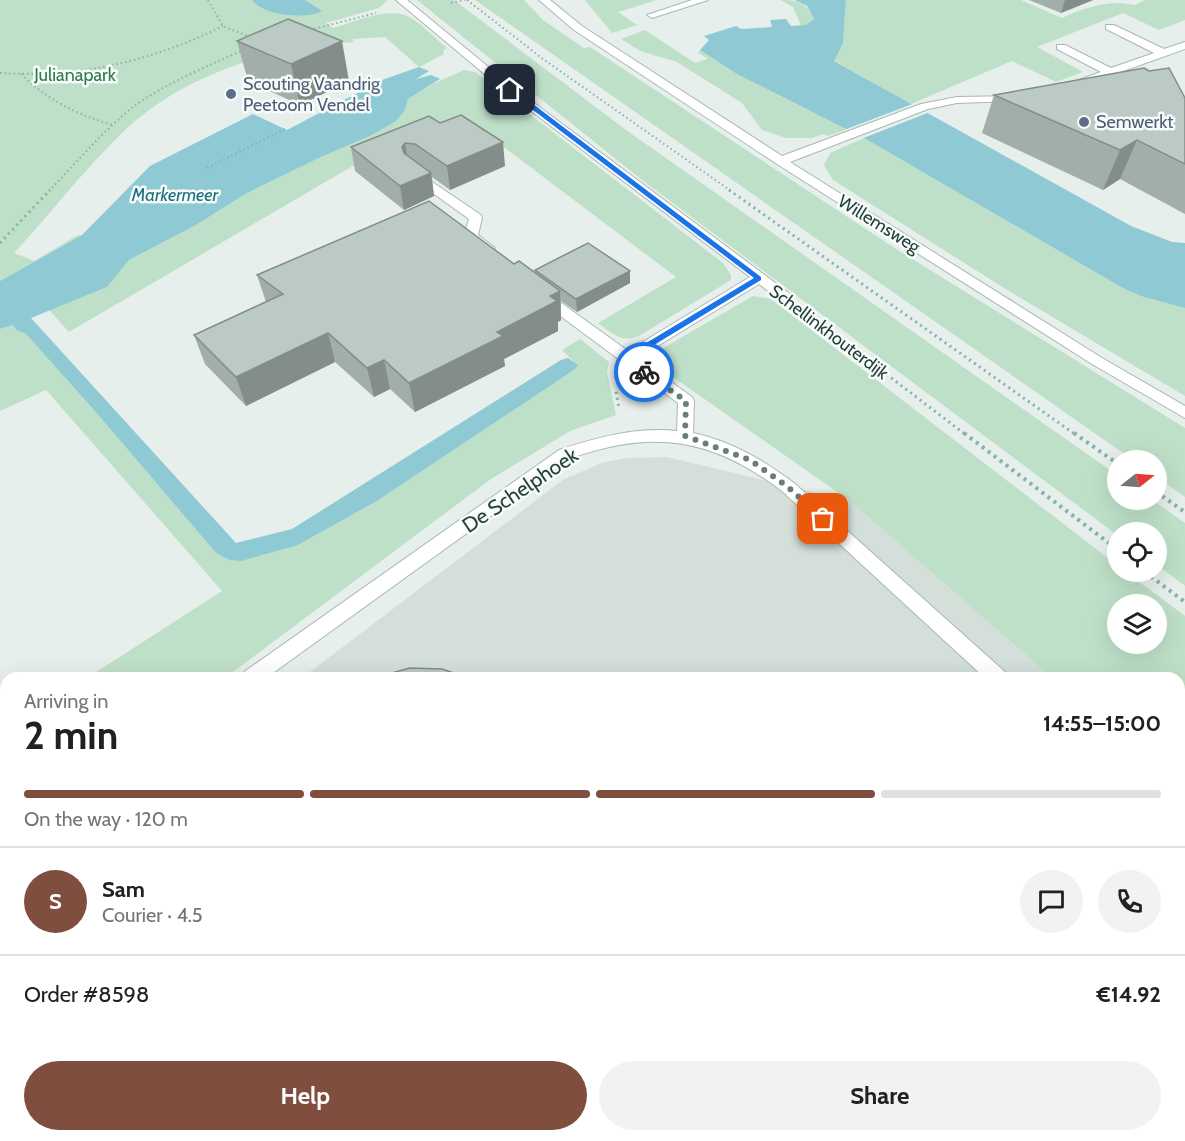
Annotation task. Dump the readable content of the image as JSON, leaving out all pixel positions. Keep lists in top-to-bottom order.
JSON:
{
  "streets": {
    "street": ["Willemsweg", "Schellinkhouterdijk", "De Schelphoek"]
  },
  "water": ["Markermeer"],
  "parks": ["Julianapark"],
  "places": ["Scouting Vaandrig Peetoom Vendel", "Semwerkt"],
  "north": "right",
  "page": {
    "heading": ["2 min", "Arriving in", "14:55–15:00"],
    "panel": [
      "Sam",
      "Courier · 4.5",
      "Order #8598",
      "€14.92"
    ],
    "bar": "On the way · 120 m",
    "round": "S",
    "buttons": ["Help", "Share"]
  }
}
